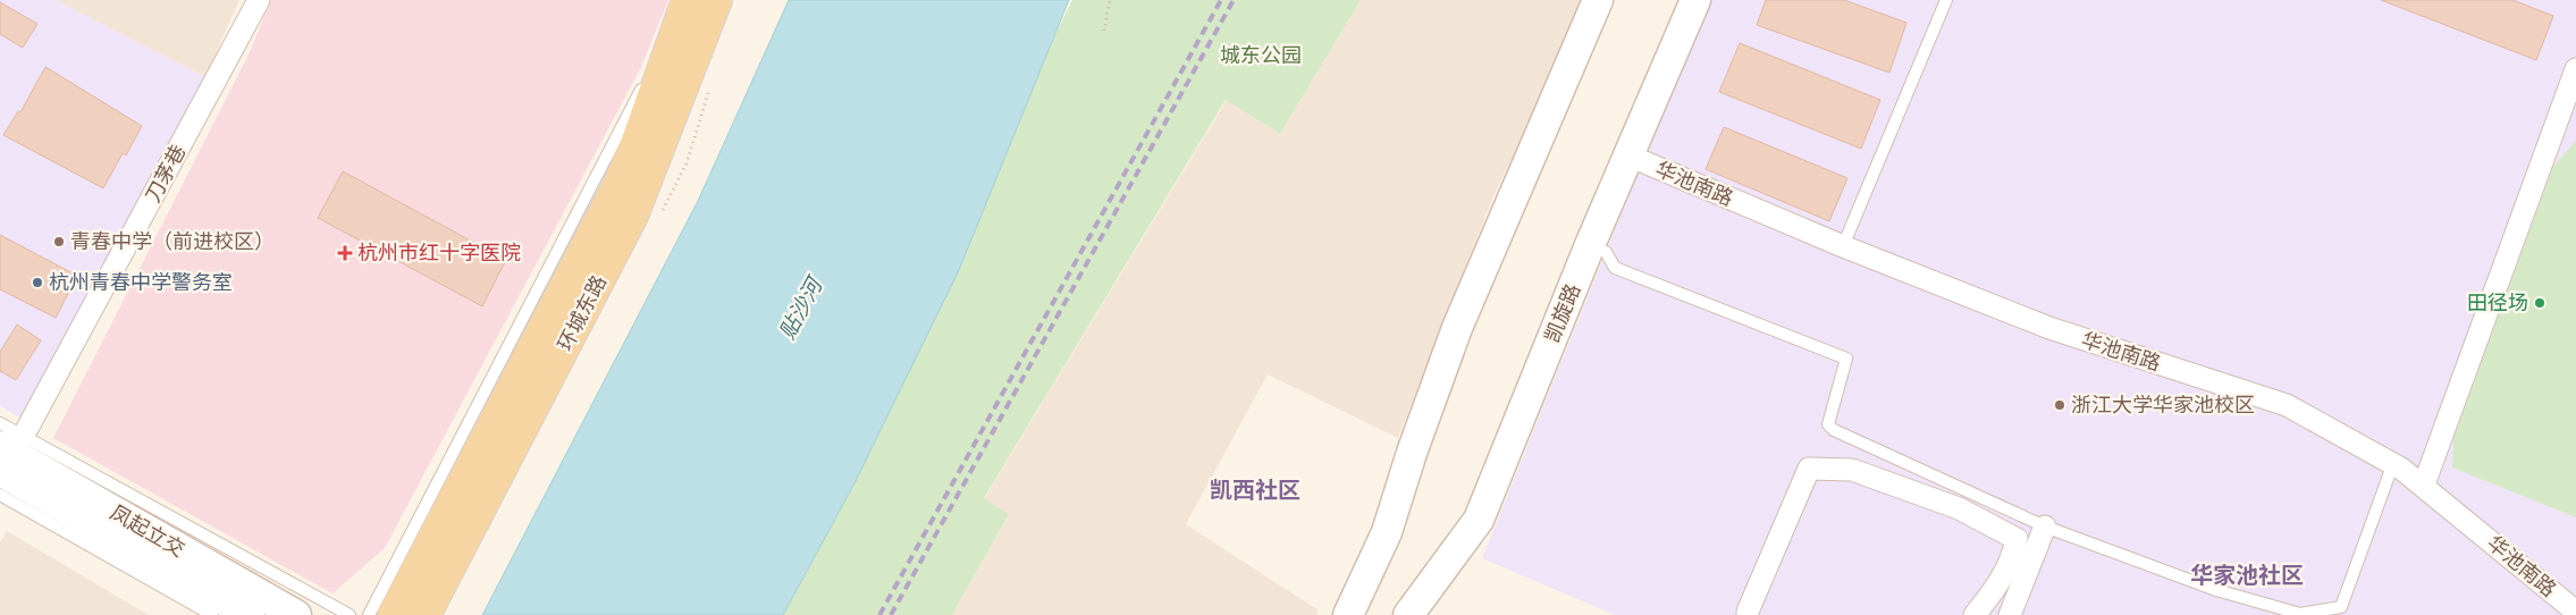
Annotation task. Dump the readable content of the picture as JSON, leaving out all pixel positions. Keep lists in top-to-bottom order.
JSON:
{
  "streets": {
    "main road": ["环城东路", "凯旋路", "凤起立交"],
    "street": ["刀茅巷", "华池南路"]
  },
  "crossings": [
    ["刀茅巷", "凤起立交"],
    ["华池南路", "凯旋路"]
  ],
  "districts": ["凯西社区", "华家池社区"],
  "water": ["贴沙河"],
  "parks": ["城东公园"],
  "places": {
    "other": [
      "青春中学（前进校区）",
      "杭州青春中学警务室",
      "田径场",
      "浙江大学华家池校区"
    ],
    "health": ["杭州市红十字医院"]
  }
}
